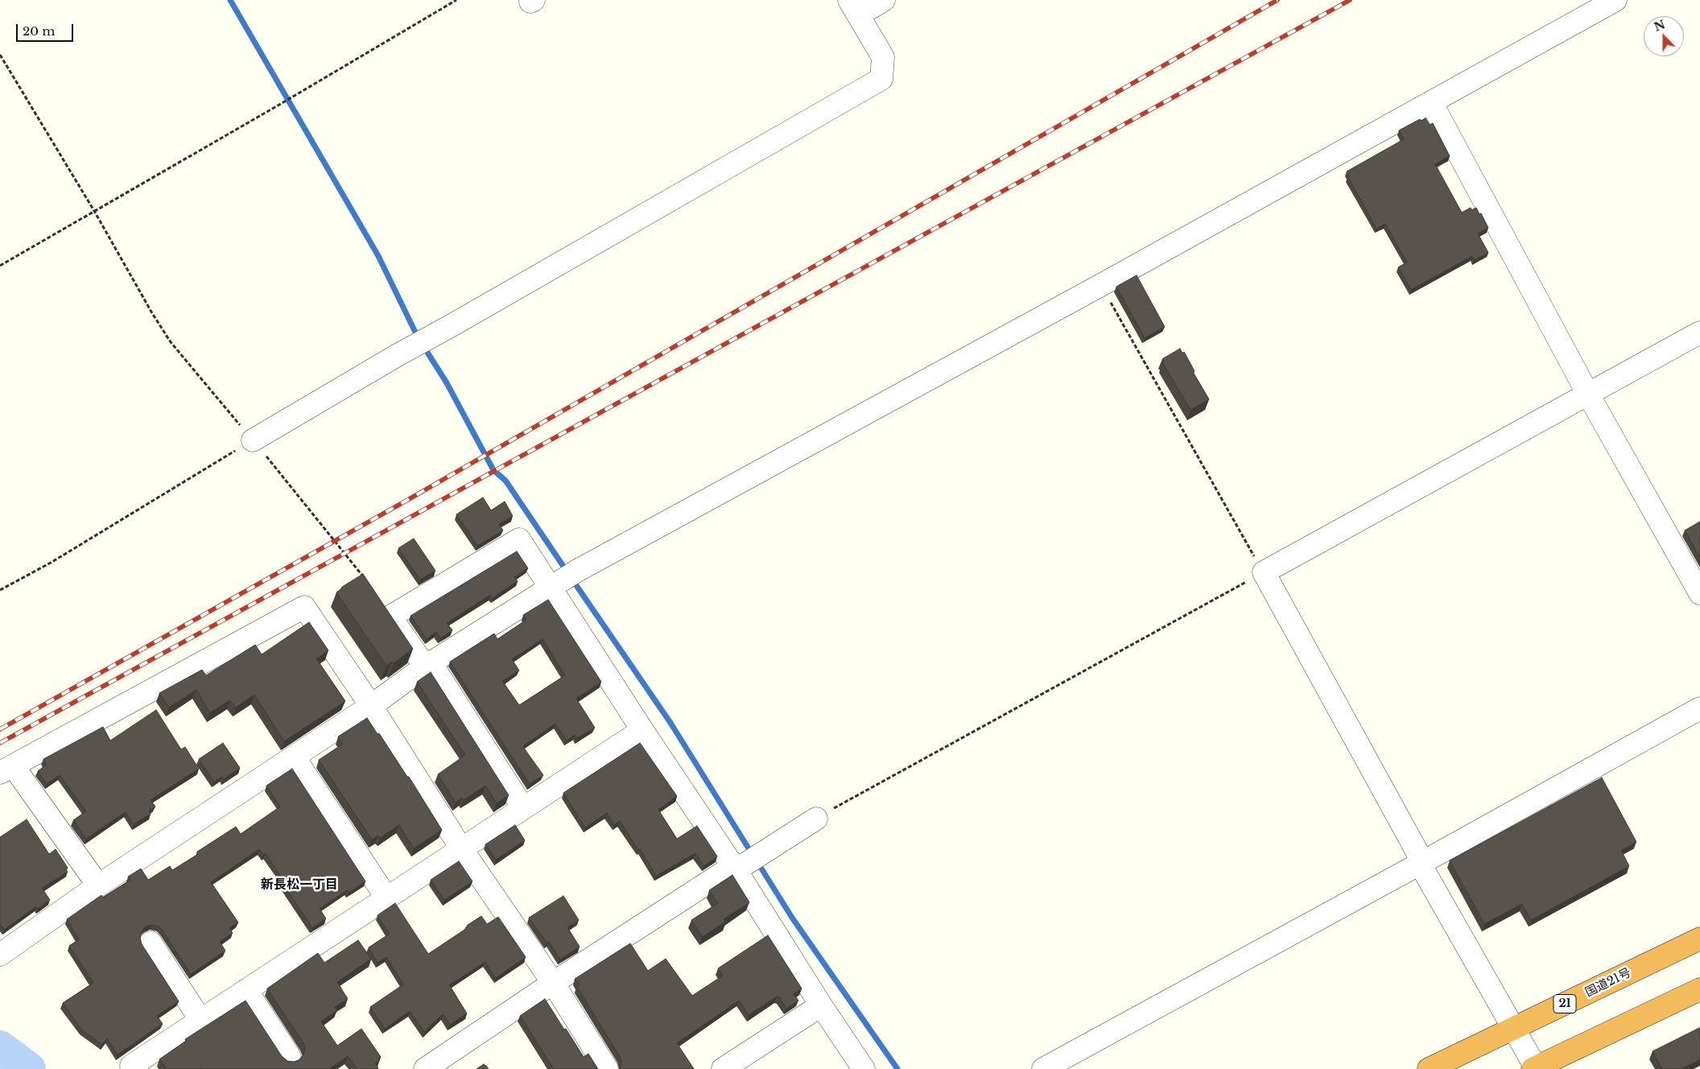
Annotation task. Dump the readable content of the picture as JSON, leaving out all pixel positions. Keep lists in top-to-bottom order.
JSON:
{
  "streets": {
    "highway": ["国道21号", "21"]
  },
  "districts": ["新長松一丁目"],
  "scale_bar": "20 m",
  "north": "top"
}
